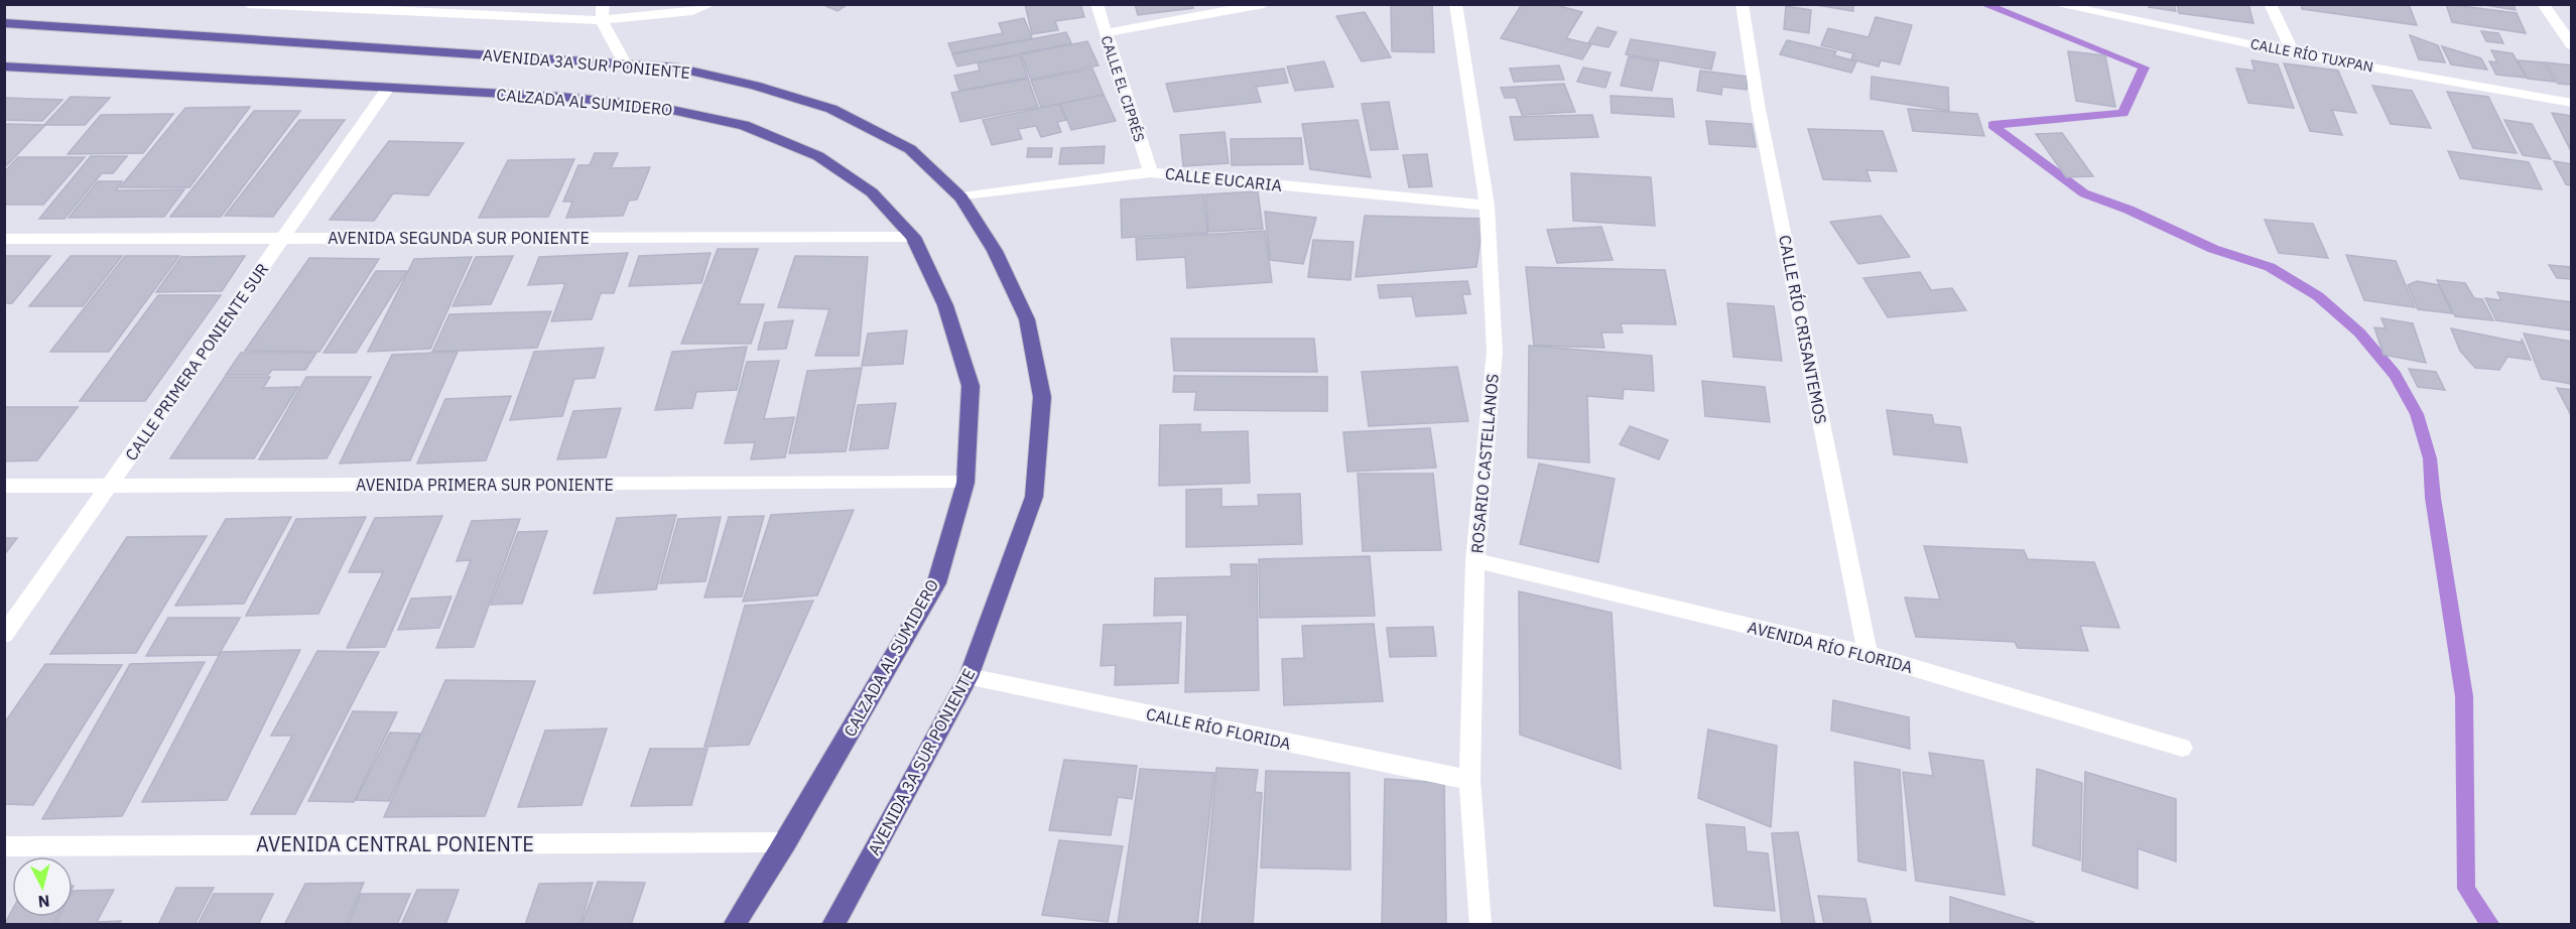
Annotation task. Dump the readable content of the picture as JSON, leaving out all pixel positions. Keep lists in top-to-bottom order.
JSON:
{
  "streets": {
    "main road": ["AVENIDA 3A SUR PONIENTE", "CALZADA AL SUMIDERO"],
    "street": [
      "CALLE RÍO TUXPAN",
      "CALLE EL CIPRÉS",
      "CALLE EUCARIA",
      "AVENIDA SEGUNDA SUR PONIENTE",
      "CALLE RÍO CRISANTEMOS",
      "CALLE PRIMERA PONIENTE SUR",
      "ROSARIO CASTELLANOS",
      "AVENIDA PRIMERA SUR PONIENTE",
      "AVENIDA RÍO FLORIDA",
      "CALLE RÍO FLORIDA",
      "AVENIDA CENTRAL PONIENTE"
    ]
  },
  "crossings": [
    ["AVENIDA 3A SUR PONIENTE", "CALLE EUCARIA"],
    ["AVENIDA 3A SUR PONIENTE", "CALLE RÍO FLORIDA"],
    ["CALLE EL CIPRÉS", "CALLE EUCARIA"],
    ["CALZADA AL SUMIDERO", "AVENIDA SEGUNDA SUR PONIENTE"],
    ["CALZADA AL SUMIDERO", "CALLE PRIMERA PONIENTE SUR"],
    ["CALZADA AL SUMIDERO", "AVENIDA PRIMERA SUR PONIENTE"],
    ["CALZADA AL SUMIDERO", "AVENIDA CENTRAL PONIENTE"],
    ["CALLE EUCARIA", "ROSARIO CASTELLANOS"],
    ["AVENIDA SEGUNDA SUR PONIENTE", "CALLE PRIMERA PONIENTE SUR"],
    ["CALLE RÍO CRISANTEMOS", "AVENIDA RÍO FLORIDA"],
    ["CALLE PRIMERA PONIENTE SUR", "AVENIDA PRIMERA SUR PONIENTE"],
    ["ROSARIO CASTELLANOS", "AVENIDA RÍO FLORIDA"],
    ["ROSARIO CASTELLANOS", "CALLE RÍO FLORIDA"]
  ],
  "north": "bottom"
}
